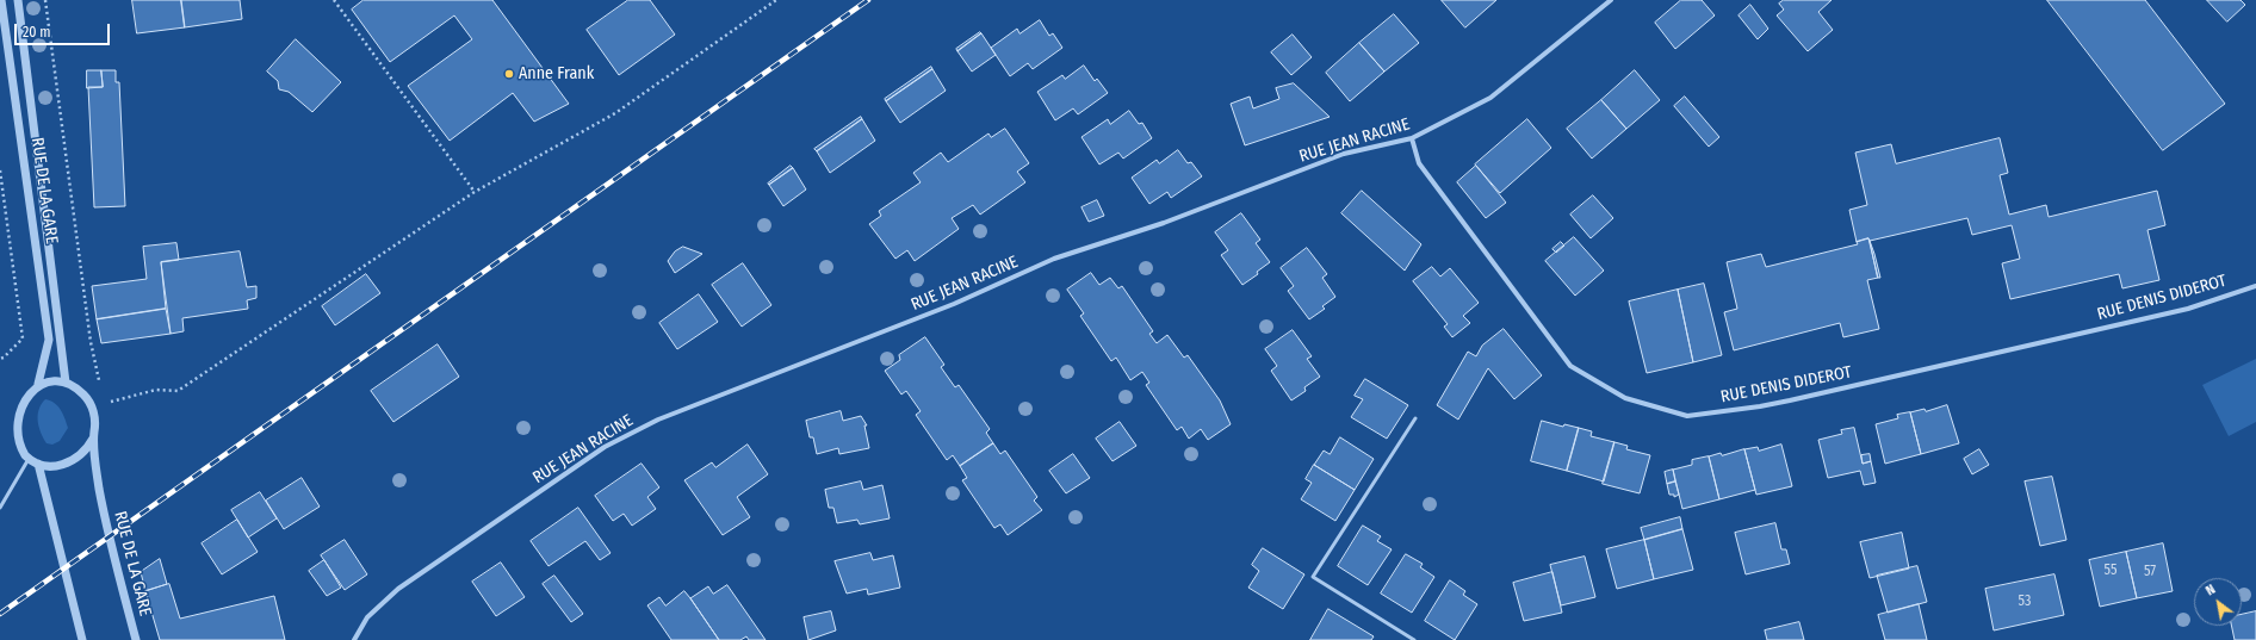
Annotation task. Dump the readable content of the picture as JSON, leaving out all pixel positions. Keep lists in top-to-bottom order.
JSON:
{
  "streets": {
    "street": ["RUE JEAN RACINE", "RUE DE LA GARE", "RUE DENIS DIDEROT"]
  },
  "crossings": [
    ["RUE JEAN RACINE", "RUE DENIS DIDEROT"]
  ],
  "places": ["Anne Frank"],
  "house_numbers": ["55", "57", "53"],
  "scale_bar": "20 m",
  "north": "top left"
}
